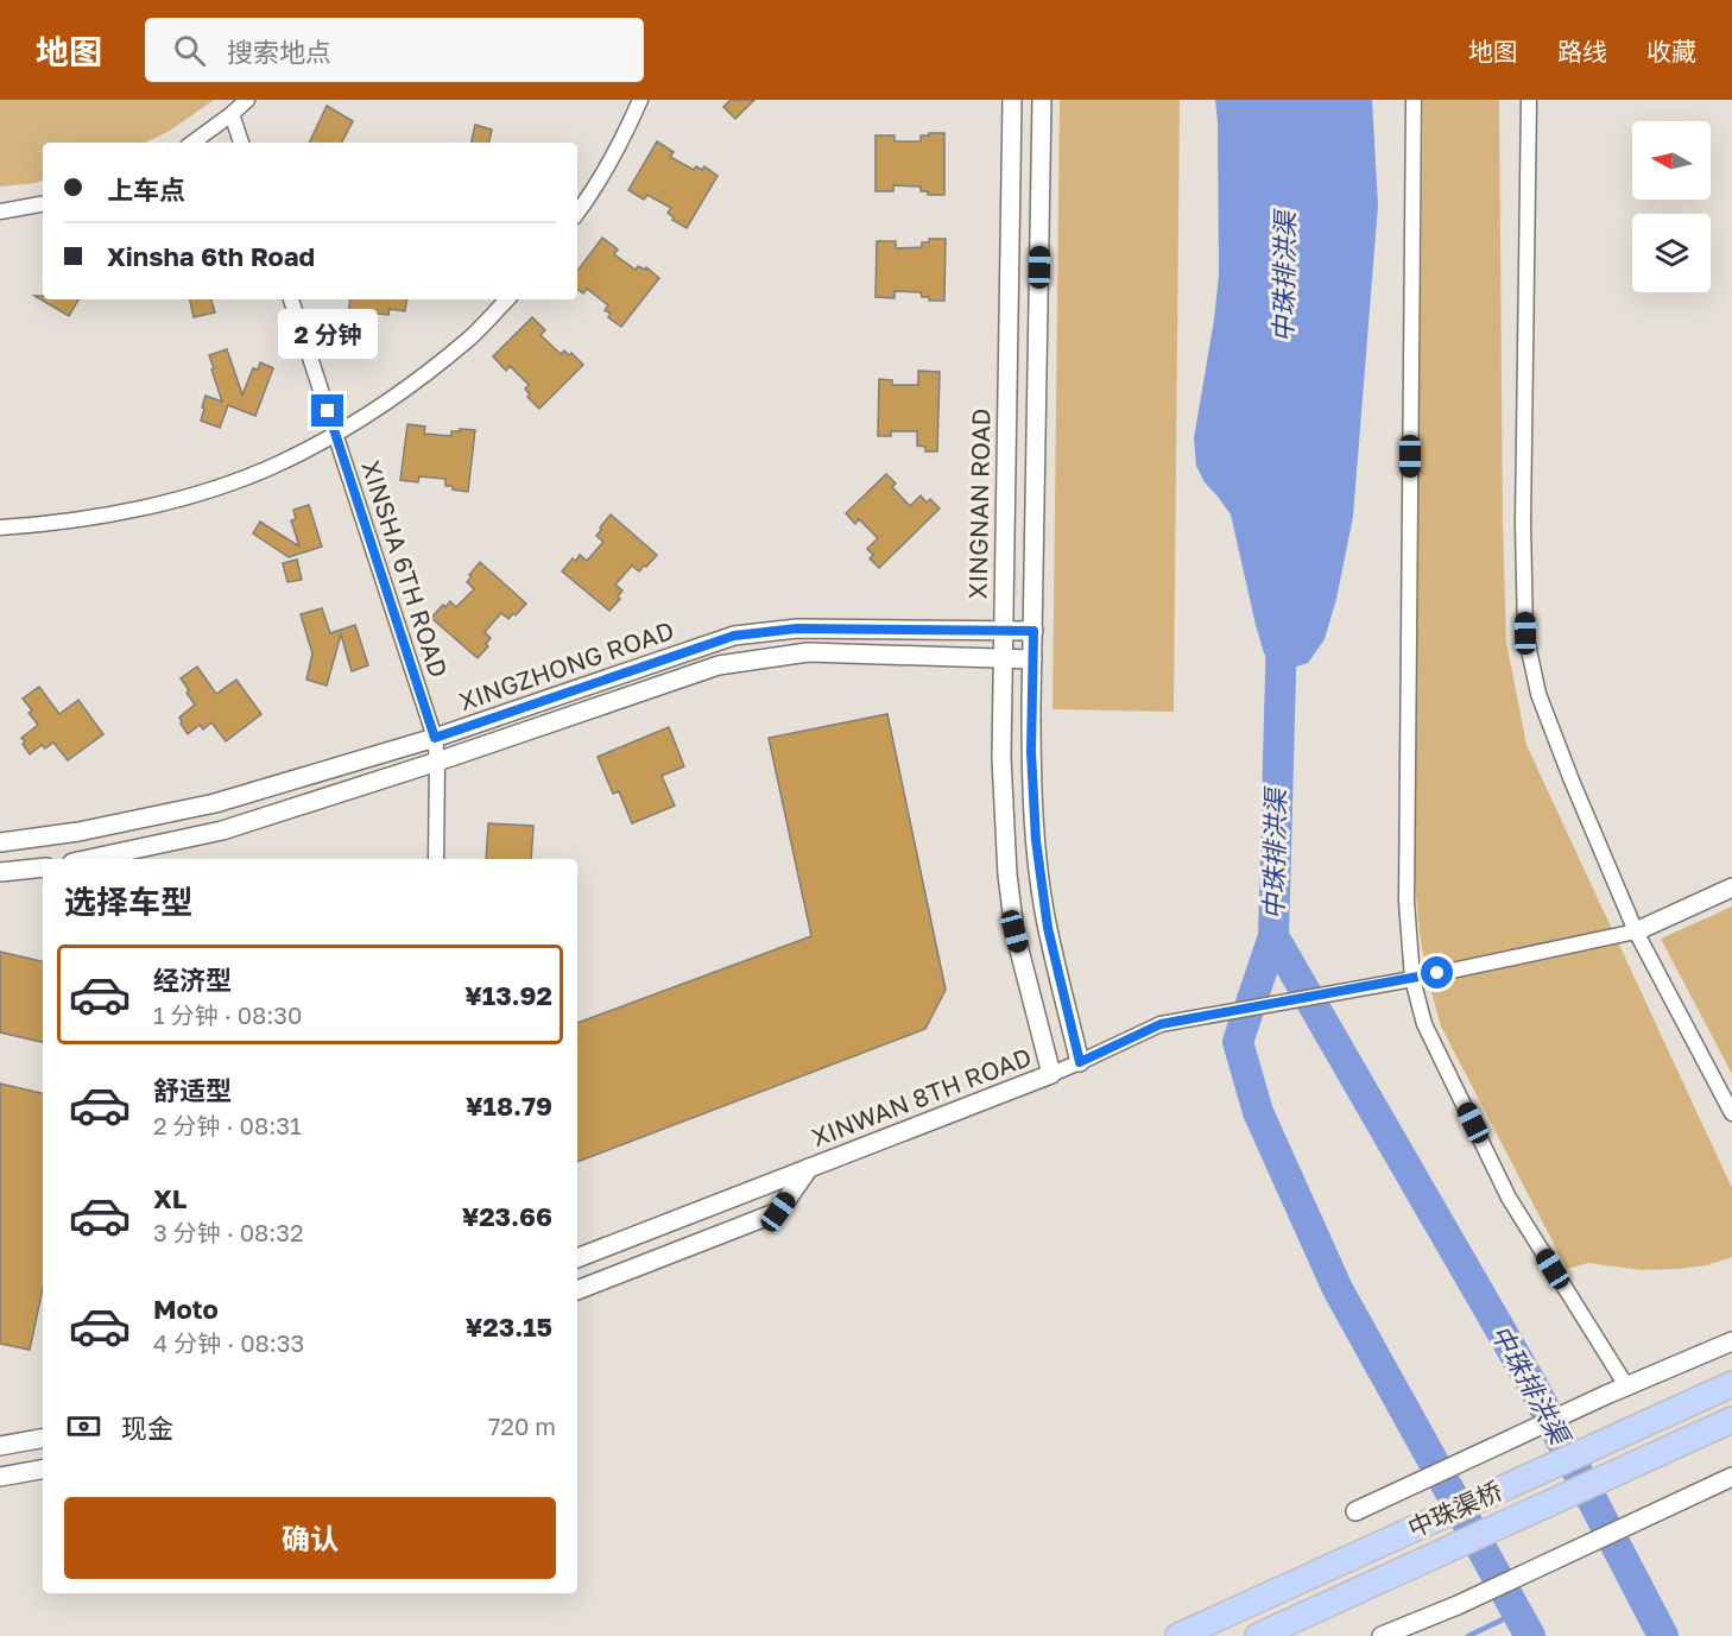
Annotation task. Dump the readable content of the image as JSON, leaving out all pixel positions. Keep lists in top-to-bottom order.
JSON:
{
  "streets": {
    "highway": ["中珠渠桥"],
    "street": [
      "XINGNAN ROAD",
      "XINSHA 6TH ROAD",
      "XINGZHONG ROAD",
      "XINWAN 8TH ROAD"
    ]
  },
  "crossings": [
    ["XINGNAN ROAD", "XINGZHONG ROAD"],
    ["XINGNAN ROAD", "XINWAN 8TH ROAD"],
    ["XINSHA 6TH ROAD", "XINGZHONG ROAD"]
  ],
  "water": ["中珠排洪渠"],
  "north": "left",
  "page": {
    "header": "地图",
    "search": "搜索地点",
    "nav": ["地图", "路线", "收藏"],
    "banner": ["上车点", "Xinsha 6th Road"],
    "bubble": "2 分钟",
    "heading": "选择车型",
    "list": [
      {
        "name": "经济型",
        "note": "1 分钟 · 08:30",
        "value": "¥13.92"
      },
      {
        "name": "舒适型",
        "note": "2 分钟 · 08:31",
        "value": "¥18.79"
      },
      {
        "name": "XL",
        "note": "3 分钟 · 08:32",
        "value": "¥23.66"
      },
      {
        "name": "Moto",
        "note": "4 分钟 · 08:33",
        "value": "¥23.15"
      }
    ],
    "pay": ["现金", "720 m"],
    "buttons": "确认"
  }
}
